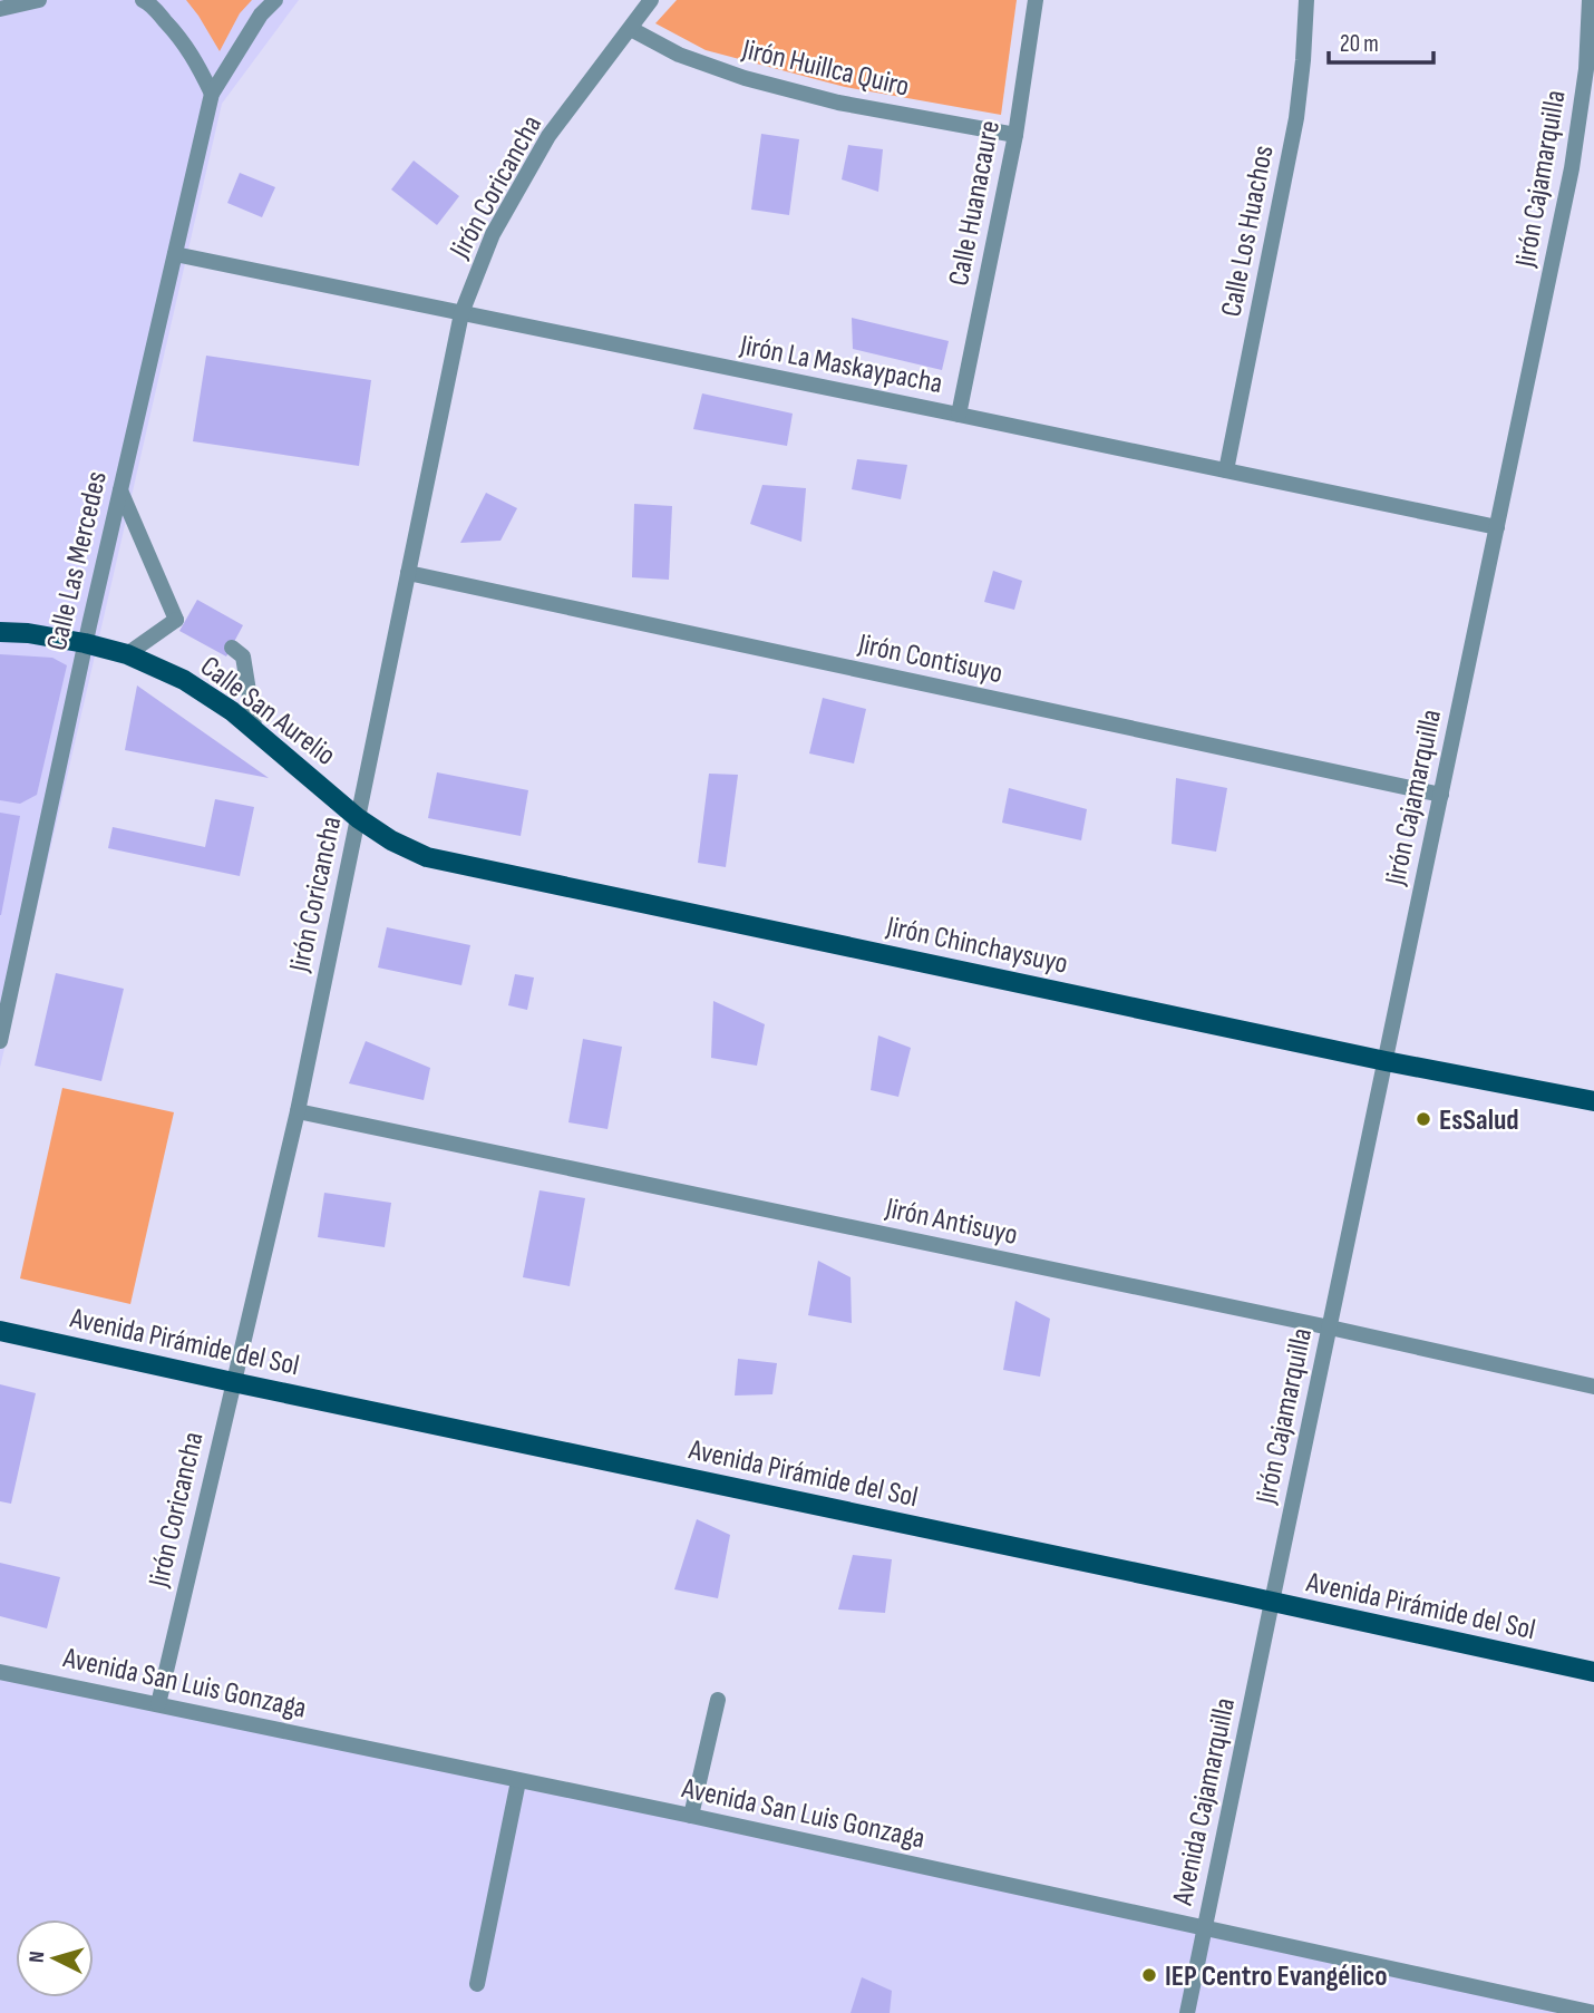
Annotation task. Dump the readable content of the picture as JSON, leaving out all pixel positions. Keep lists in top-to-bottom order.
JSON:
{
  "streets": {
    "main road": ["Calle San Aurelio", "Jirón Chinchaysuyo", "Avenida Pirámide del Sol"],
    "street": [
      "Jirón Huillca Quiro",
      "Jirón Cajamarquilla",
      "Jirón Coricancha",
      "Calle Huanacaure",
      "Calle Los Huachos",
      "Jirón La Maskaypacha",
      "Calle Las Mercedes",
      "Jirón Contisuyo",
      "Jirón Antisuyo",
      "Avenida San Luis Gonzaga",
      "Avenida Cajamarquilla"
    ]
  },
  "crossings": [
    ["Jirón Huillca Quiro", "Jirón Coricancha"],
    ["Jirón Huillca Quiro", "Calle Huanacaure"],
    ["Jirón Cajamarquilla", "Jirón La Maskaypacha"],
    ["Jirón Cajamarquilla", "Jirón Contisuyo"],
    ["Jirón Cajamarquilla", "Jirón Chinchaysuyo"],
    ["Jirón Cajamarquilla", "Jirón Antisuyo"],
    ["Jirón Cajamarquilla", "Avenida Pirámide del Sol"],
    ["Jirón Cajamarquilla", "Avenida Cajamarquilla"],
    ["Jirón Coricancha", "Jirón La Maskaypacha"],
    ["Jirón Coricancha", "Jirón Contisuyo"],
    ["Jirón Coricancha", "Calle San Aurelio"],
    ["Jirón Coricancha", "Jirón Chinchaysuyo"],
    ["Jirón Coricancha", "Jirón Antisuyo"],
    ["Jirón Coricancha", "Avenida Pirámide del Sol"],
    ["Jirón Coricancha", "Avenida San Luis Gonzaga"],
    ["Calle Huanacaure", "Jirón La Maskaypacha"],
    ["Calle Los Huachos", "Jirón La Maskaypacha"],
    ["Jirón La Maskaypacha", "Calle Las Mercedes"],
    ["Calle Las Mercedes", "Calle San Aurelio"],
    ["Calle San Aurelio", "Jirón Chinchaysuyo"],
    ["Avenida Pirámide del Sol", "Avenida Cajamarquilla"],
    ["Avenida San Luis Gonzaga", "Avenida Cajamarquilla"]
  ],
  "places": ["EsSalud", "IEP Centro Evangélico"],
  "scale_bar": "20 m",
  "north": "left"
}
